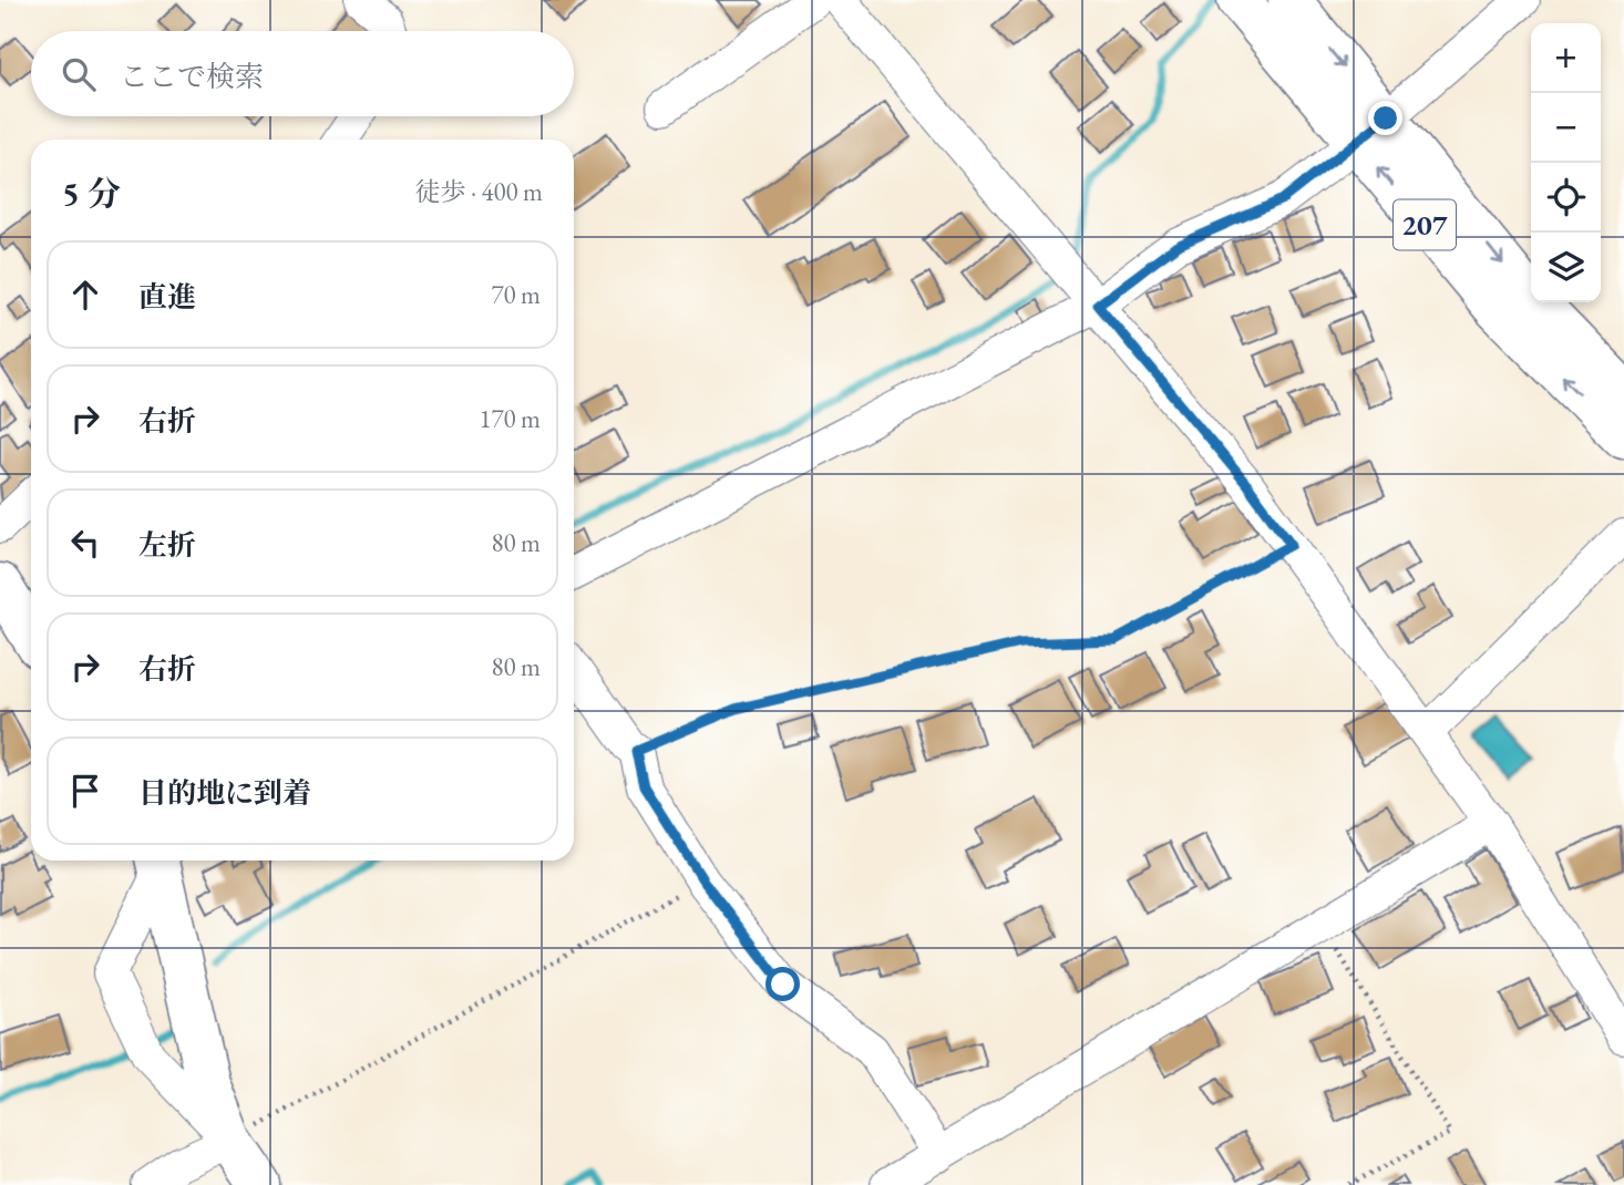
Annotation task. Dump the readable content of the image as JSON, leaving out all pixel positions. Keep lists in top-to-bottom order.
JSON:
{
  "streets": {
    "main road": ["207"]
  },
  "page": {
    "map_buttons": ["+", "−"],
    "search": "ここで検索",
    "heading": ["5 分", "徒歩 · 400 m"],
    "list": [
      ["直進", "70 m"],
      ["右折", "170 m"],
      ["左折", "80 m"],
      ["右折", "80 m"],
      "目的地に到着"
    ]
  }
}
